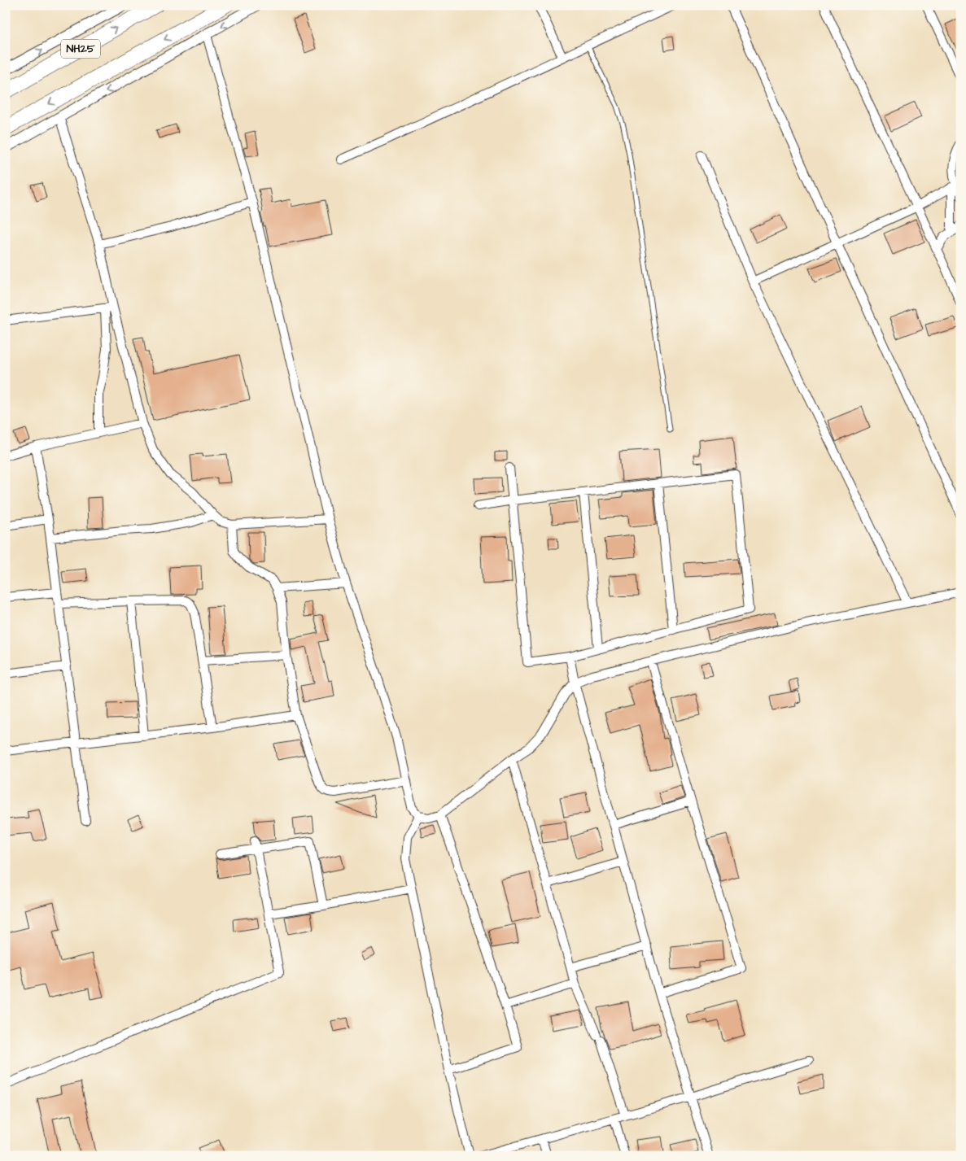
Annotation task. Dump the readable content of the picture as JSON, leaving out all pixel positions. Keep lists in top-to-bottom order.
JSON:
{
  "streets": {
    "highway": ["NH25"]
  }
}
